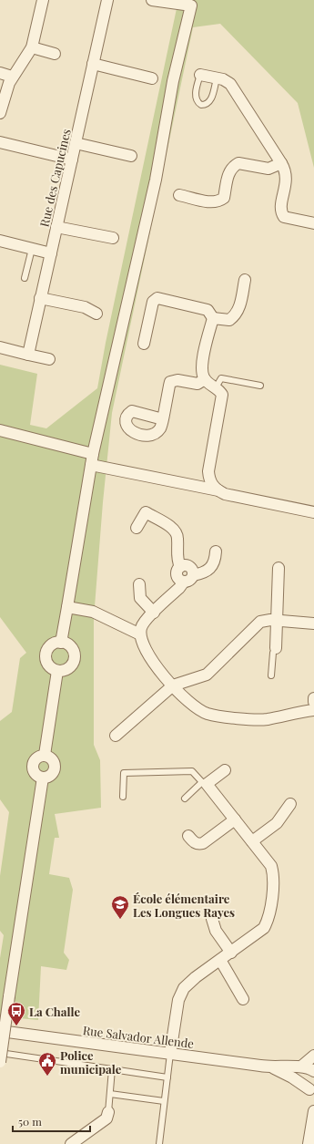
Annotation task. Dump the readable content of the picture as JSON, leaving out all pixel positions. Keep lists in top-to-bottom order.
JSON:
{
  "streets": {
    "street": ["Rue des Capucines", "Rue Salvador Allende"]
  },
  "places": {
    "school or university": ["École élémentaire Les Longues Rayes"],
    "bus stop": ["La Challe"],
    "public building": ["Police municipale"]
  },
  "scale_bar": "50 m"
}
